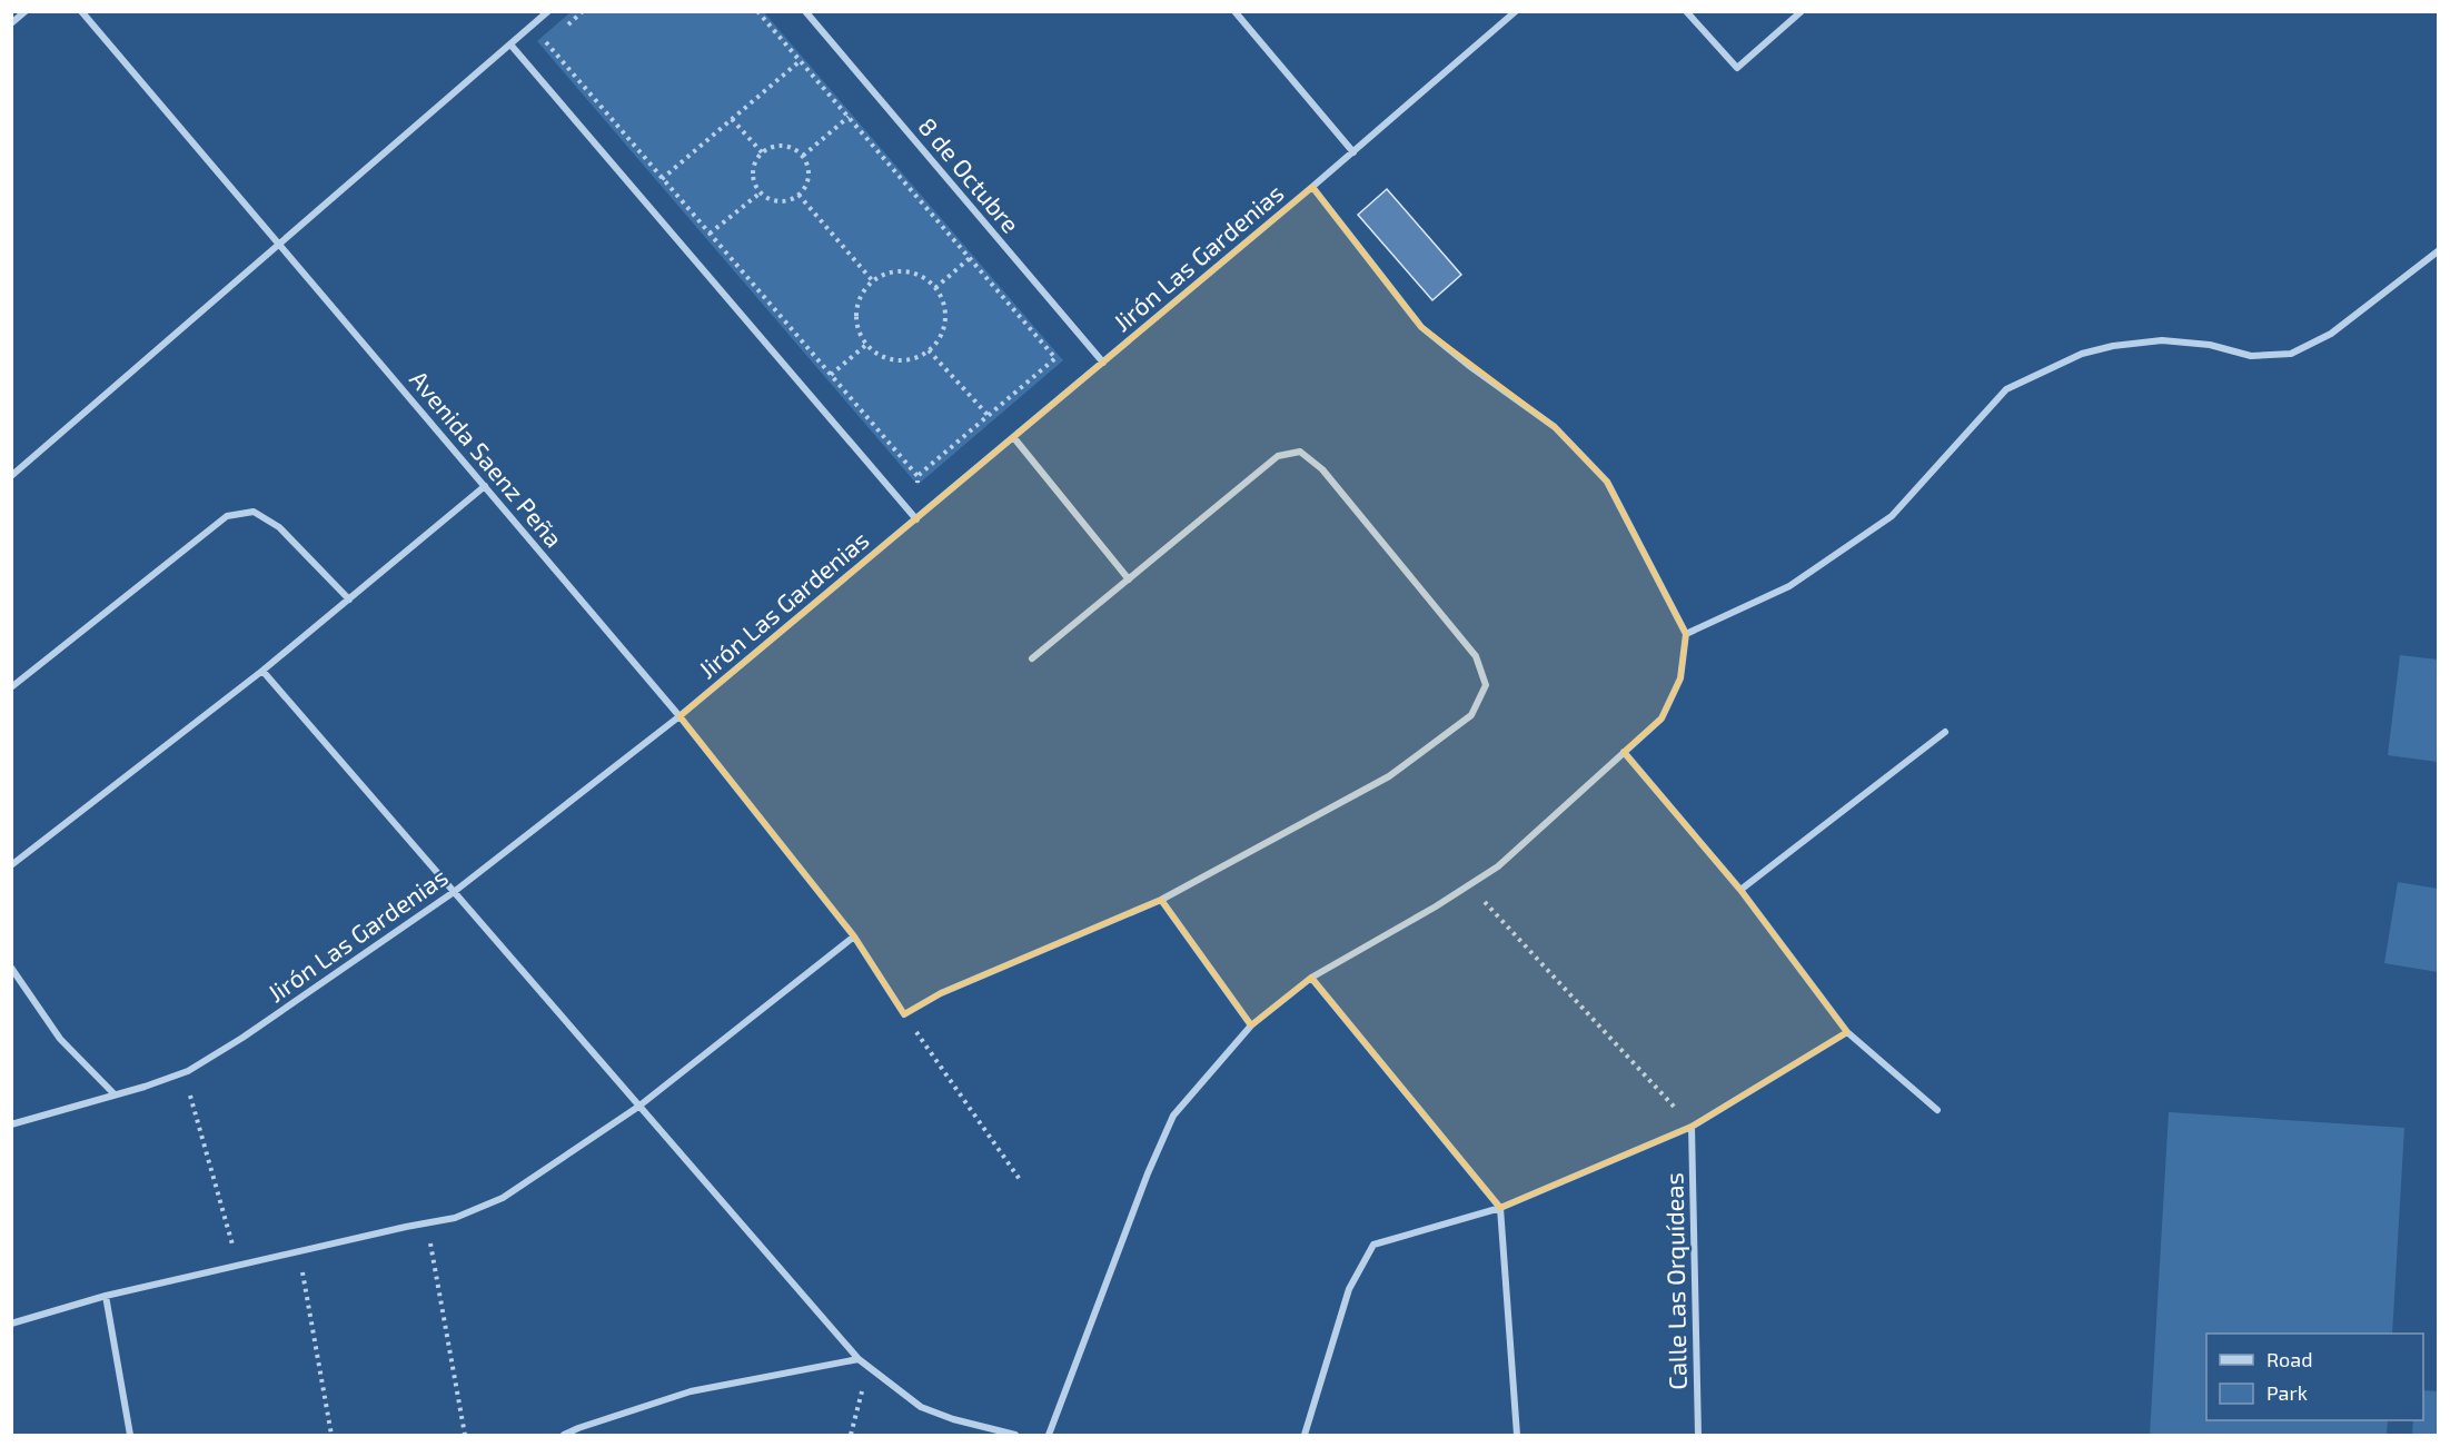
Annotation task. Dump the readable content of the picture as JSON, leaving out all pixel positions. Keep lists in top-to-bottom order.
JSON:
{
  "streets": {
    "street": [
      "8 de Octubre",
      "Jirón Las Gardenias",
      "Avenida Saenz Peña",
      "Calle Las Orquídeas"
    ]
  },
  "crossings": [
    ["8 de Octubre", "Jirón Las Gardenias"],
    ["Jirón Las Gardenias", "Avenida Saenz Peña"]
  ],
  "legend": ["Road", "Park"]
}
